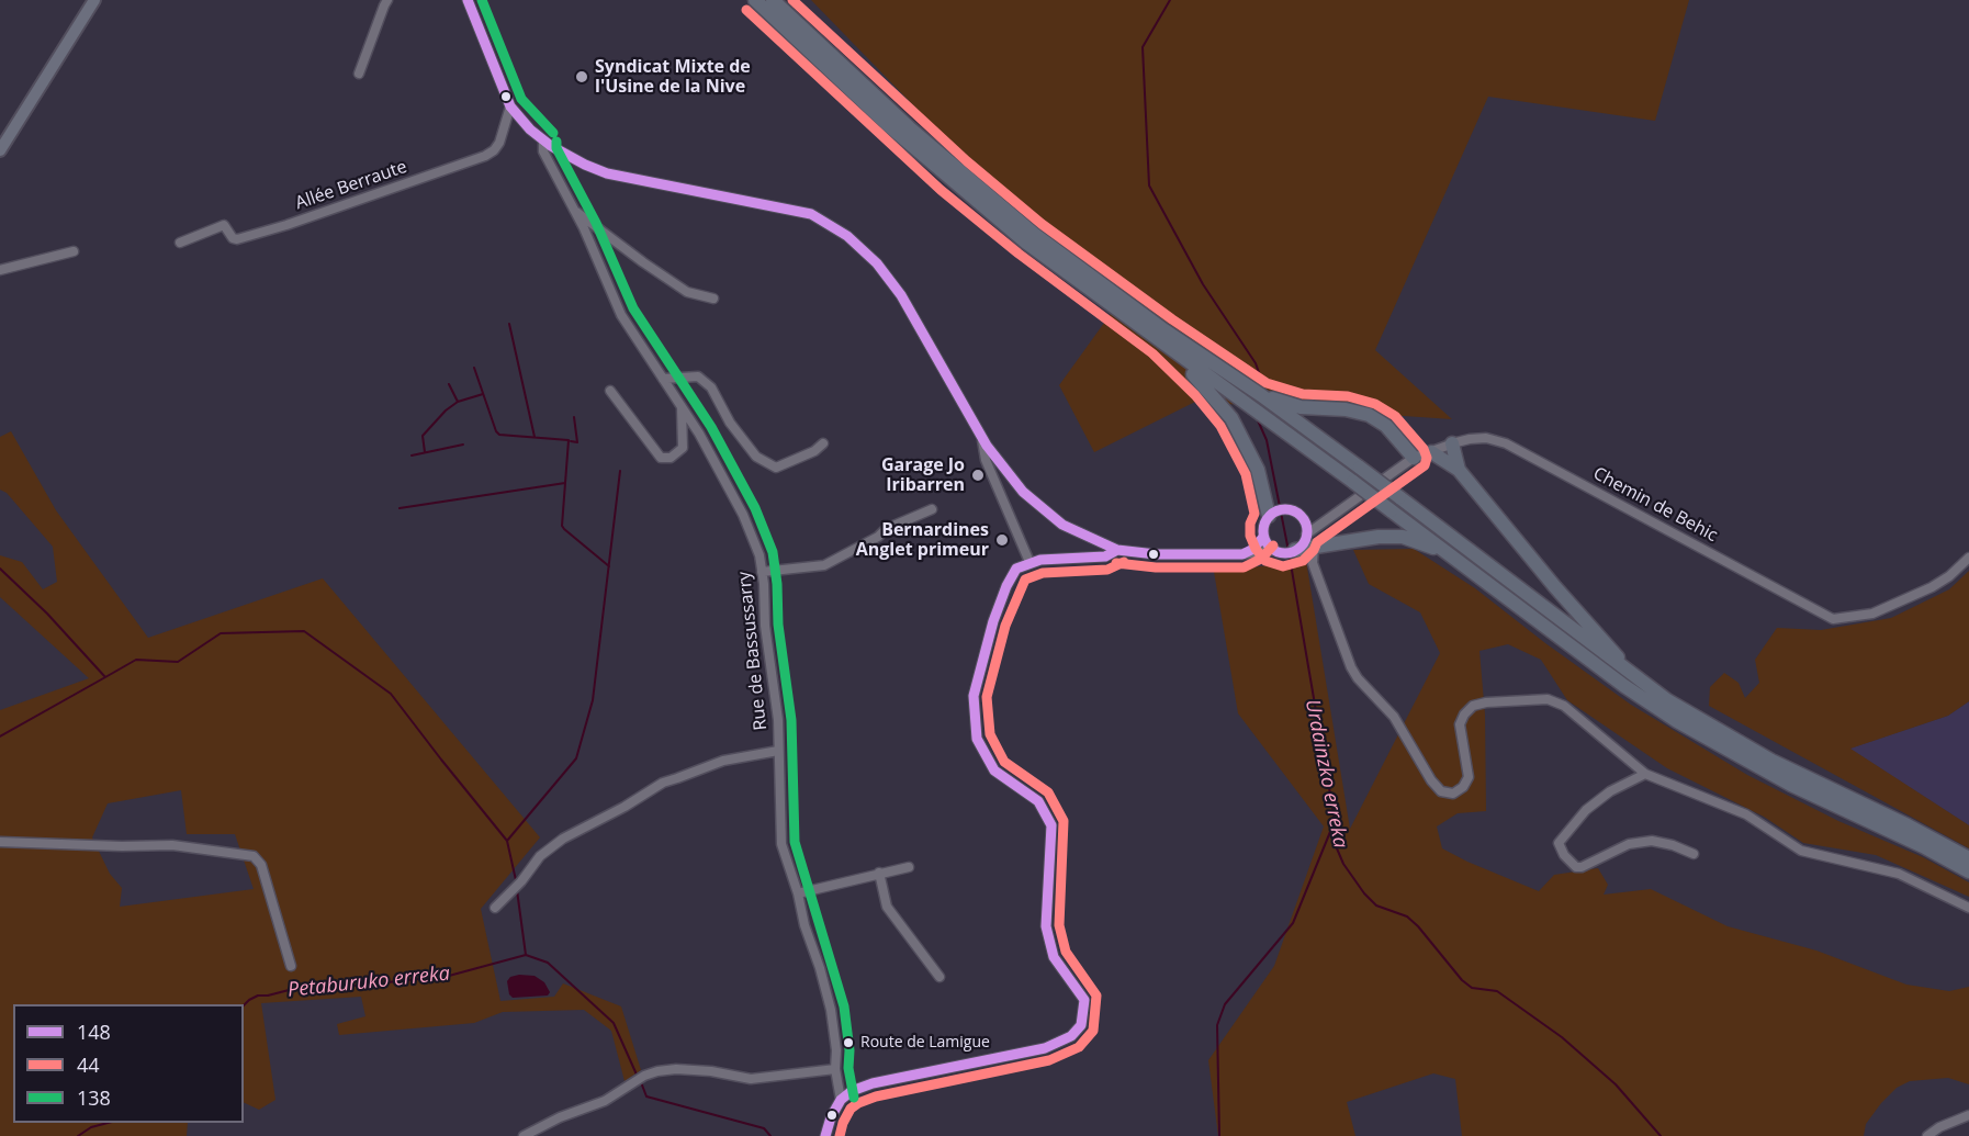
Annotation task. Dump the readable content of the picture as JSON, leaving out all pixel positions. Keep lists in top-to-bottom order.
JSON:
{
  "streets": {
    "street": ["Allée Berraute", "Chemin de Behic", "Rue de Bassussarry"]
  },
  "water": ["Urdainzko erreka", "Petaburuko erreka"],
  "places": [
    "Syndicat Mixte de l'Usine de la Nive",
    "Garage Jo Iribarren",
    "Bernardines Anglet primeur",
    "Route de Lamigue"
  ],
  "lines": ["transit line 148", "transit line 44", "transit line 138"],
  "legend": ["148", "44", "138"]
}
